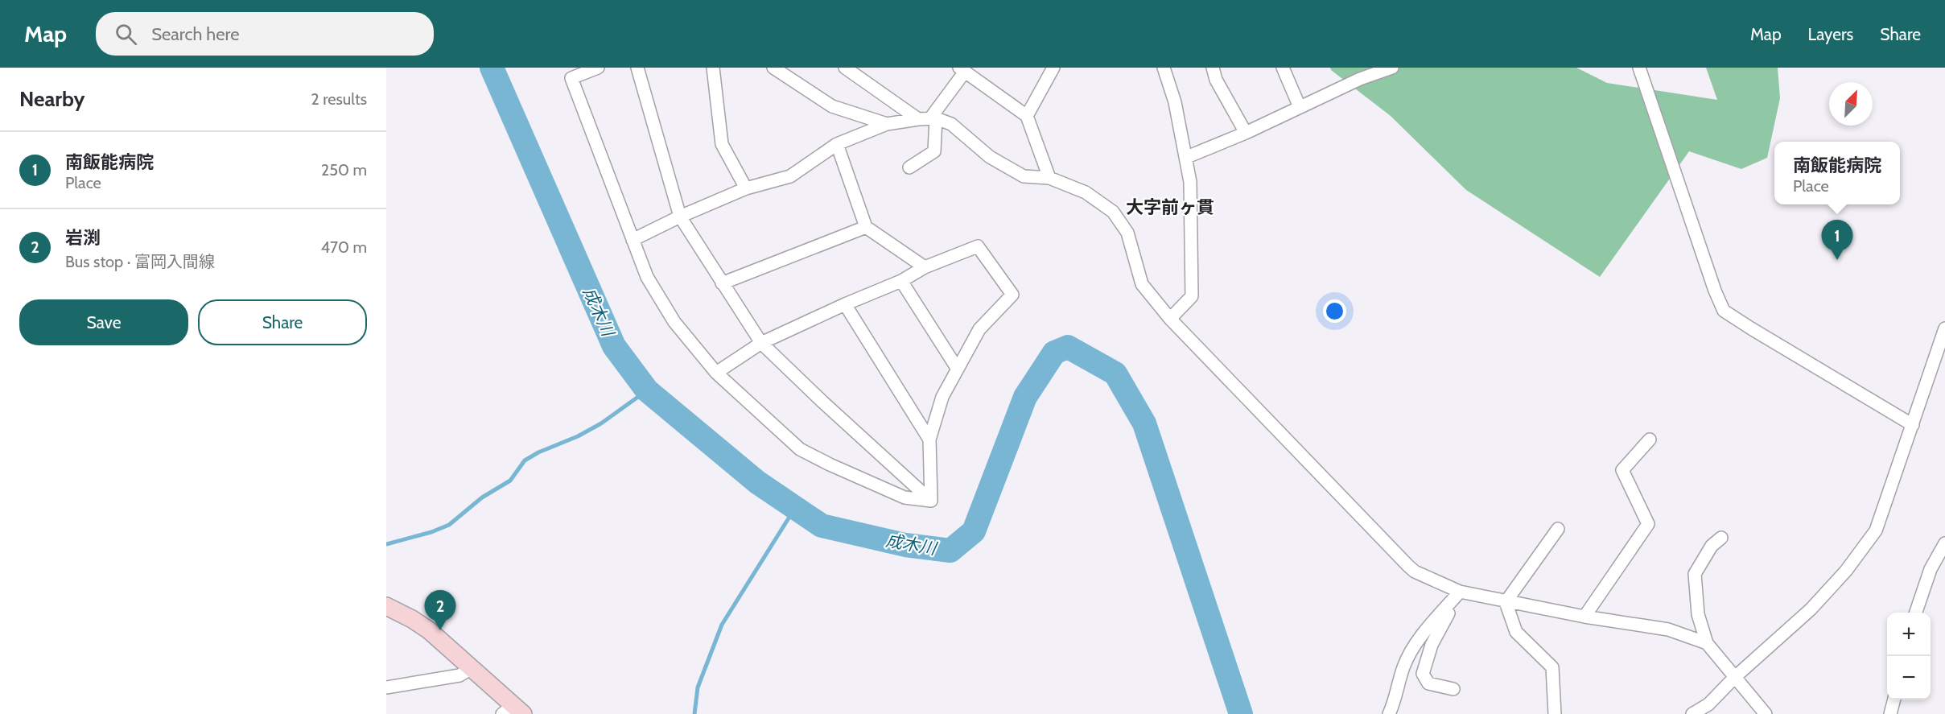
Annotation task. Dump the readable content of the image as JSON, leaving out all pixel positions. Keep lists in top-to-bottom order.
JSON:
{
  "districts": ["大字前ヶ貫"],
  "water": ["成木川"],
  "north": "top right",
  "page": {
    "header": "Map",
    "search": "Search here",
    "nav": ["Map", "Layers", "Share"],
    "heading": ["Nearby", "2 results"],
    "list": [
      {
        "mark": "1",
        "name": "南飯能病院",
        "note": "Place",
        "value": "250 m"
      },
      {
        "mark": "2",
        "name": "岩渕",
        "note": "Bus stop · 富岡入間線",
        "value": "470 m"
      }
    ],
    "popup": ["南飯能病院", "Place"],
    "pins": ["1", "2"],
    "buttons": ["Save", "Share"],
    "map_buttons": ["+", "−"]
  }
}
